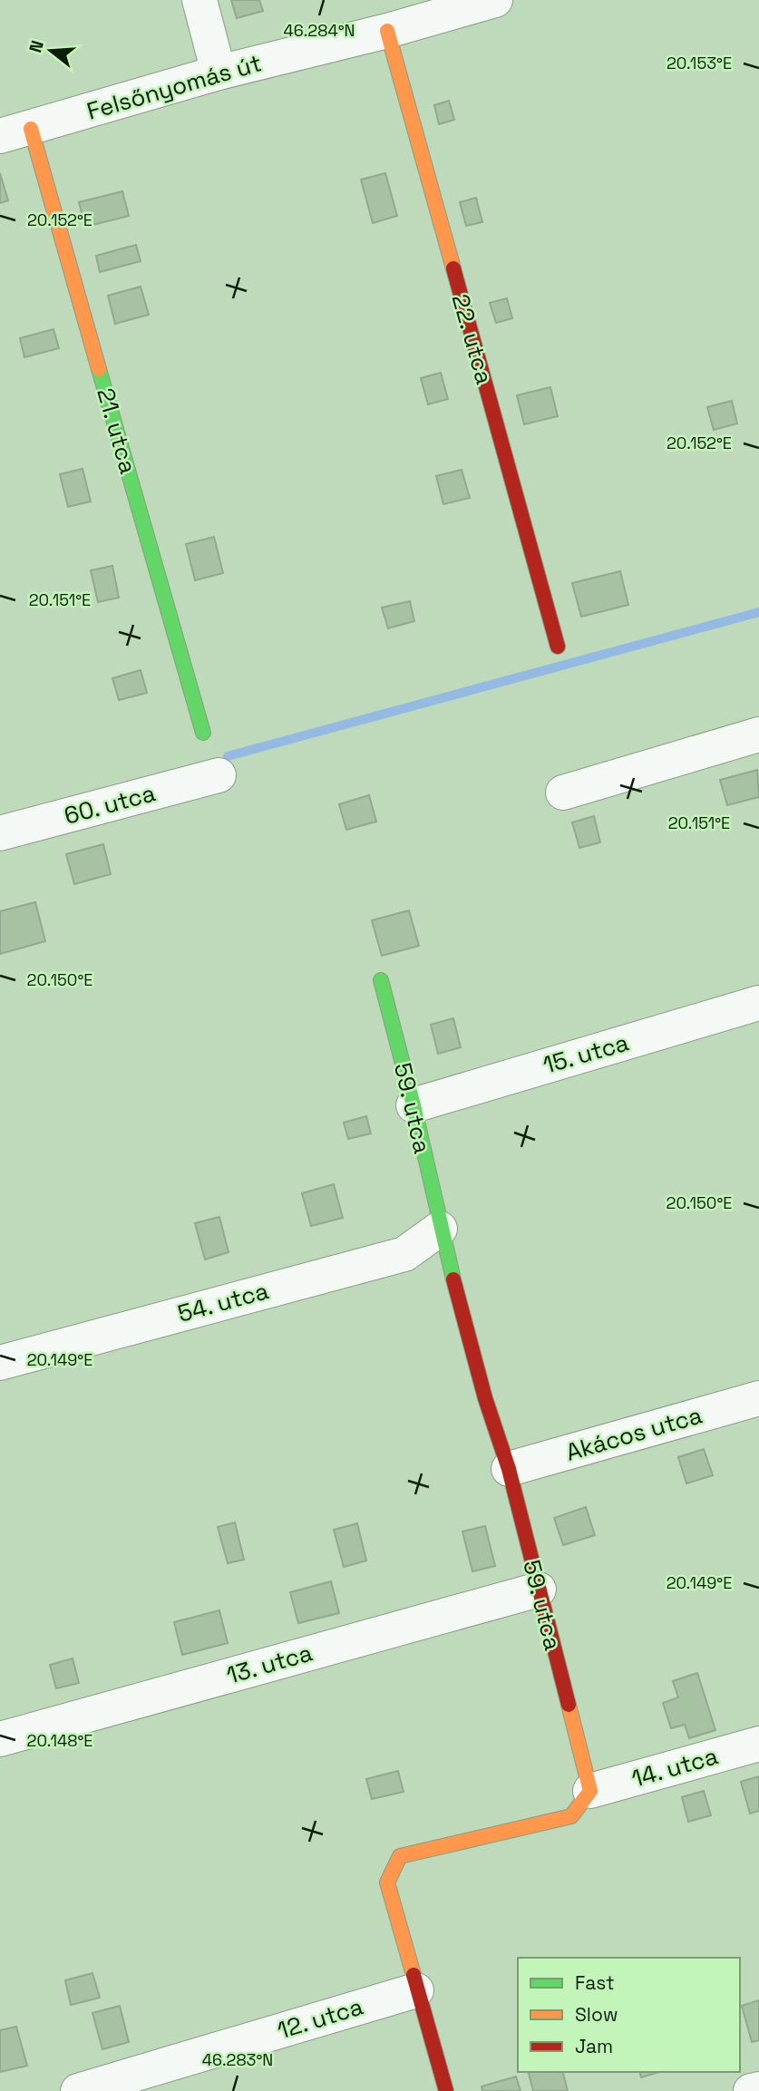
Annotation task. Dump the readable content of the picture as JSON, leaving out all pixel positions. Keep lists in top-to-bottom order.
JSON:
{
  "streets": {
    "street": [
      "Felsőnyomás út",
      "22. utca",
      "21. utca",
      "60. utca",
      "15. utca",
      "59. utca",
      "54. utca",
      "Akácos utca",
      "13. utca",
      "14. utca",
      "12. utca"
    ]
  },
  "crossings": [
    ["Felsőnyomás út", "22. utca"],
    ["Felsőnyomás út", "21. utca"],
    ["15. utca", "59. utca"],
    ["59. utca", "54. utca"],
    ["59. utca", "Akácos utca"],
    ["59. utca", "13. utca"],
    ["59. utca", "14. utca"]
  ],
  "legend": ["Fast", "Slow", "Jam"],
  "north": "left",
  "coordinates": [
    "46.284°N",
    "20.153°E",
    "20.152°E",
    "20.151°E",
    "20.150°E",
    "20.149°E",
    "20.148°E",
    "46.283°N"
  ]
}
